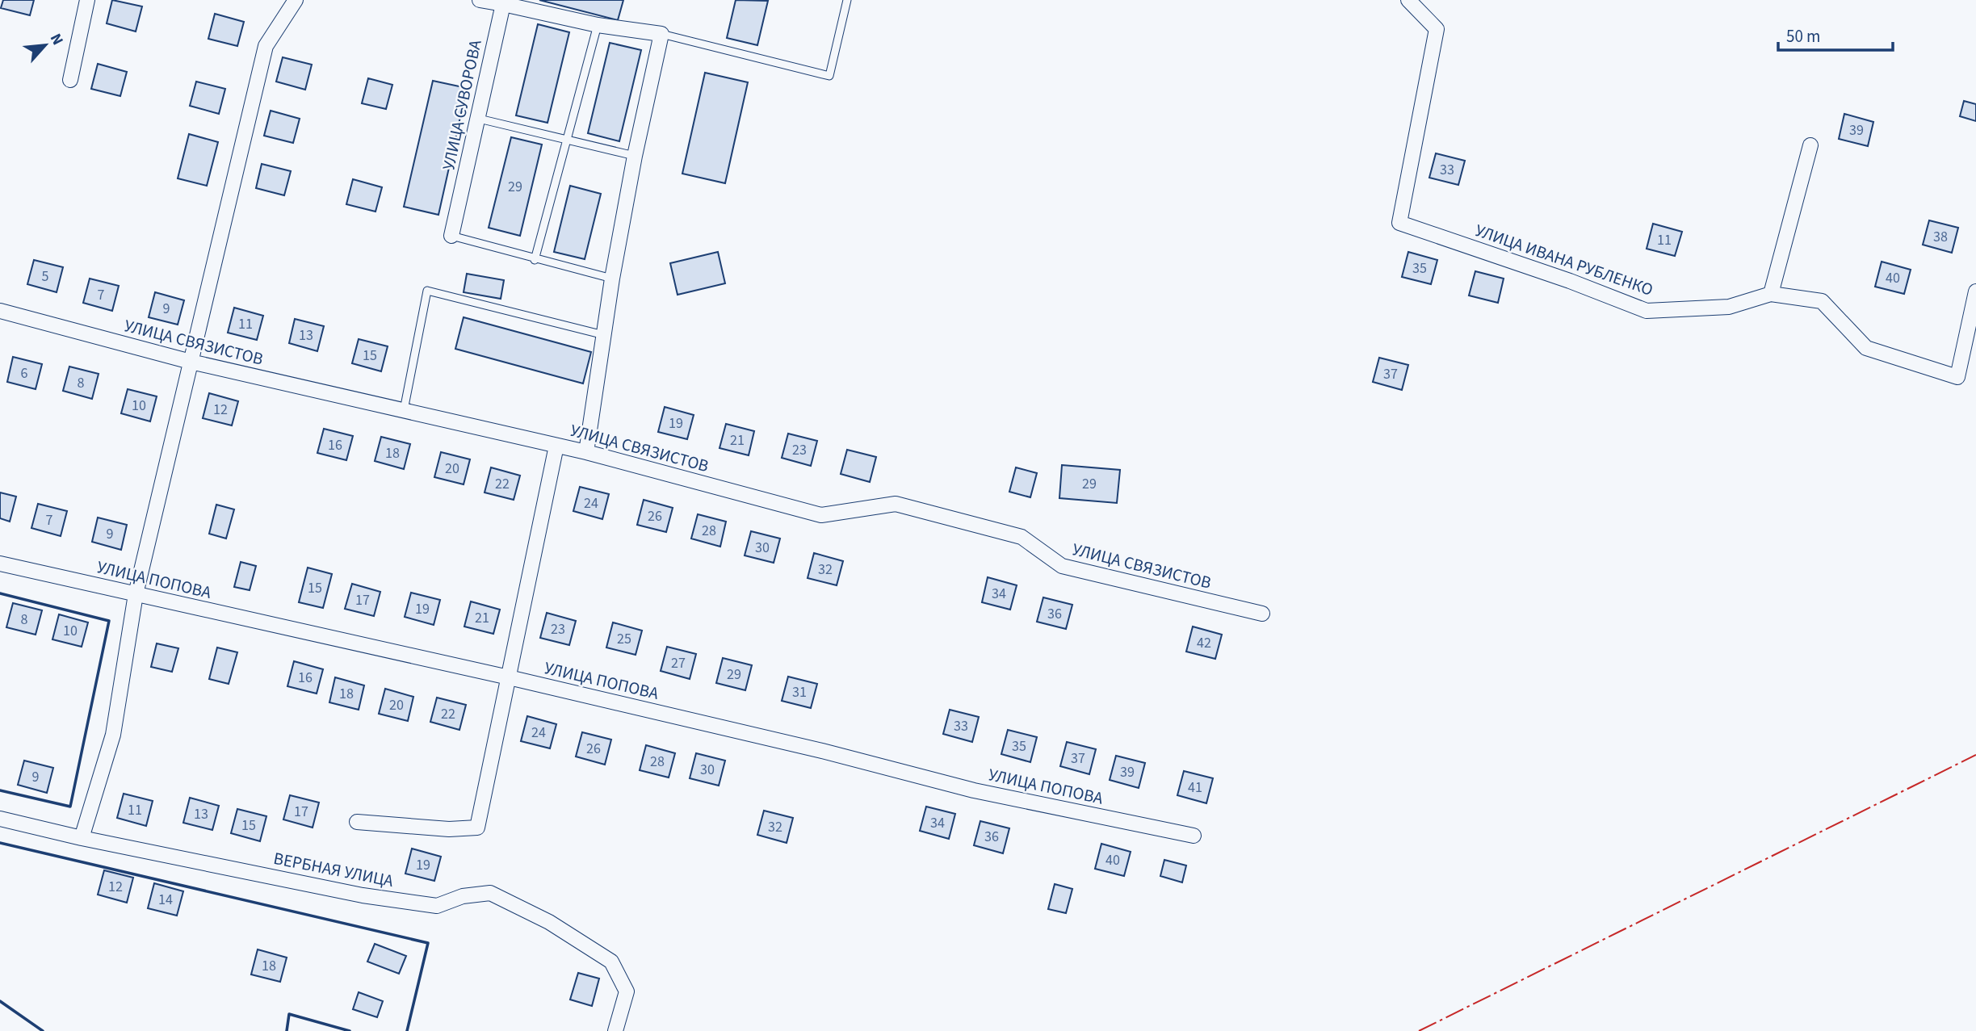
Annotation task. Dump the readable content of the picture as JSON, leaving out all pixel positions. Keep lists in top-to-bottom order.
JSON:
{
  "streets": {
    "street": [
      "УЛИЦА СУВОРОВА",
      "УЛИЦА ИВАНА РУБЛЕНКО",
      "УЛИЦА СВЯЗИСТОВ",
      "УЛИЦА ПОПОВА",
      "ВЕРБНАЯ УЛИЦА"
    ]
  },
  "house_numbers": [
    "39",
    "33",
    "29",
    "38",
    "11",
    "35",
    "5",
    "40",
    "7",
    "9",
    "11",
    "13",
    "15",
    "6",
    "37",
    "8",
    "10",
    "12",
    "19",
    "21",
    "16",
    "23",
    "18",
    "20",
    "22",
    "29",
    "24",
    "26",
    "7",
    "28",
    "9",
    "30",
    "32",
    "15",
    "34",
    "17",
    "19",
    "36",
    "21",
    "8",
    "23",
    "10",
    "25",
    "42",
    "27",
    "29",
    "16",
    "31",
    "18",
    "20",
    "22",
    "33",
    "24",
    "35",
    "26",
    "37",
    "28",
    "30",
    "39",
    "9",
    "41",
    "11",
    "17",
    "13",
    "34",
    "15",
    "32",
    "36",
    "40",
    "19",
    "12",
    "14",
    "18"
  ],
  "scale_bar": "50 m",
  "north": "top right"
}
